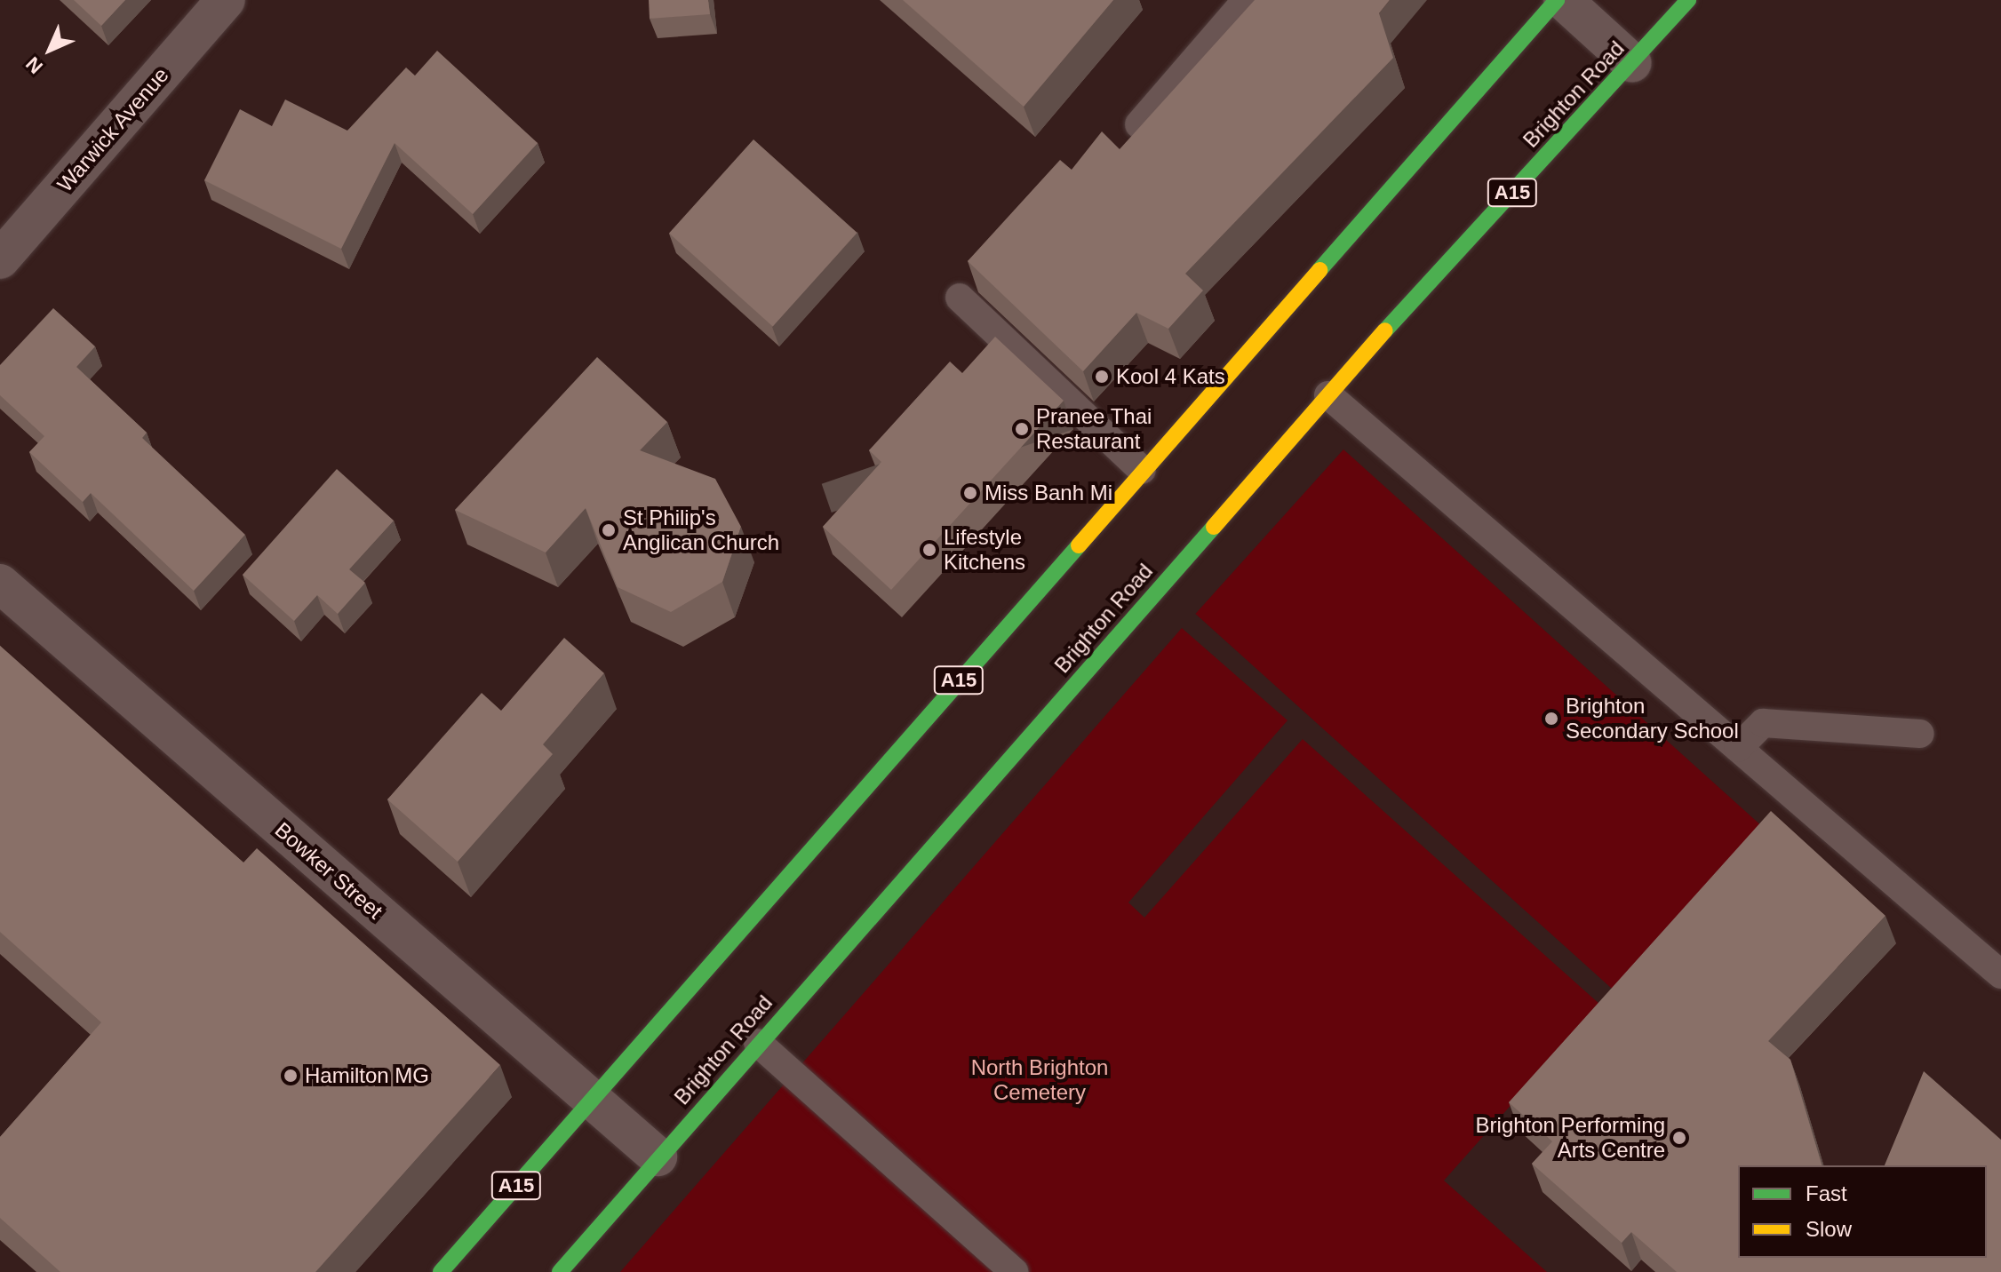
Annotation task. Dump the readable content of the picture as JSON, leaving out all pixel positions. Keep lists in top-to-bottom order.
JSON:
{
  "streets": {
    "main road": ["Brighton Road", "A15"],
    "street": ["Warwick Avenue", "Bowker Street"]
  },
  "crossings": [
    ["Brighton Road", "Bowker Street"],
    ["A15", "Bowker Street"]
  ],
  "parks": ["North Brighton Cemetery"],
  "places": [
    "Kool 4 Kats",
    "Pranee Thai Restaurant",
    "Miss Banh Mi",
    "St Philip's Anglican Church",
    "Lifestyle Kitchens",
    "Brighton Secondary School",
    "Hamilton MG",
    "Brighton Performing Arts Centre"
  ],
  "legend": ["Fast", "Slow"],
  "north": "bottom left"
}
